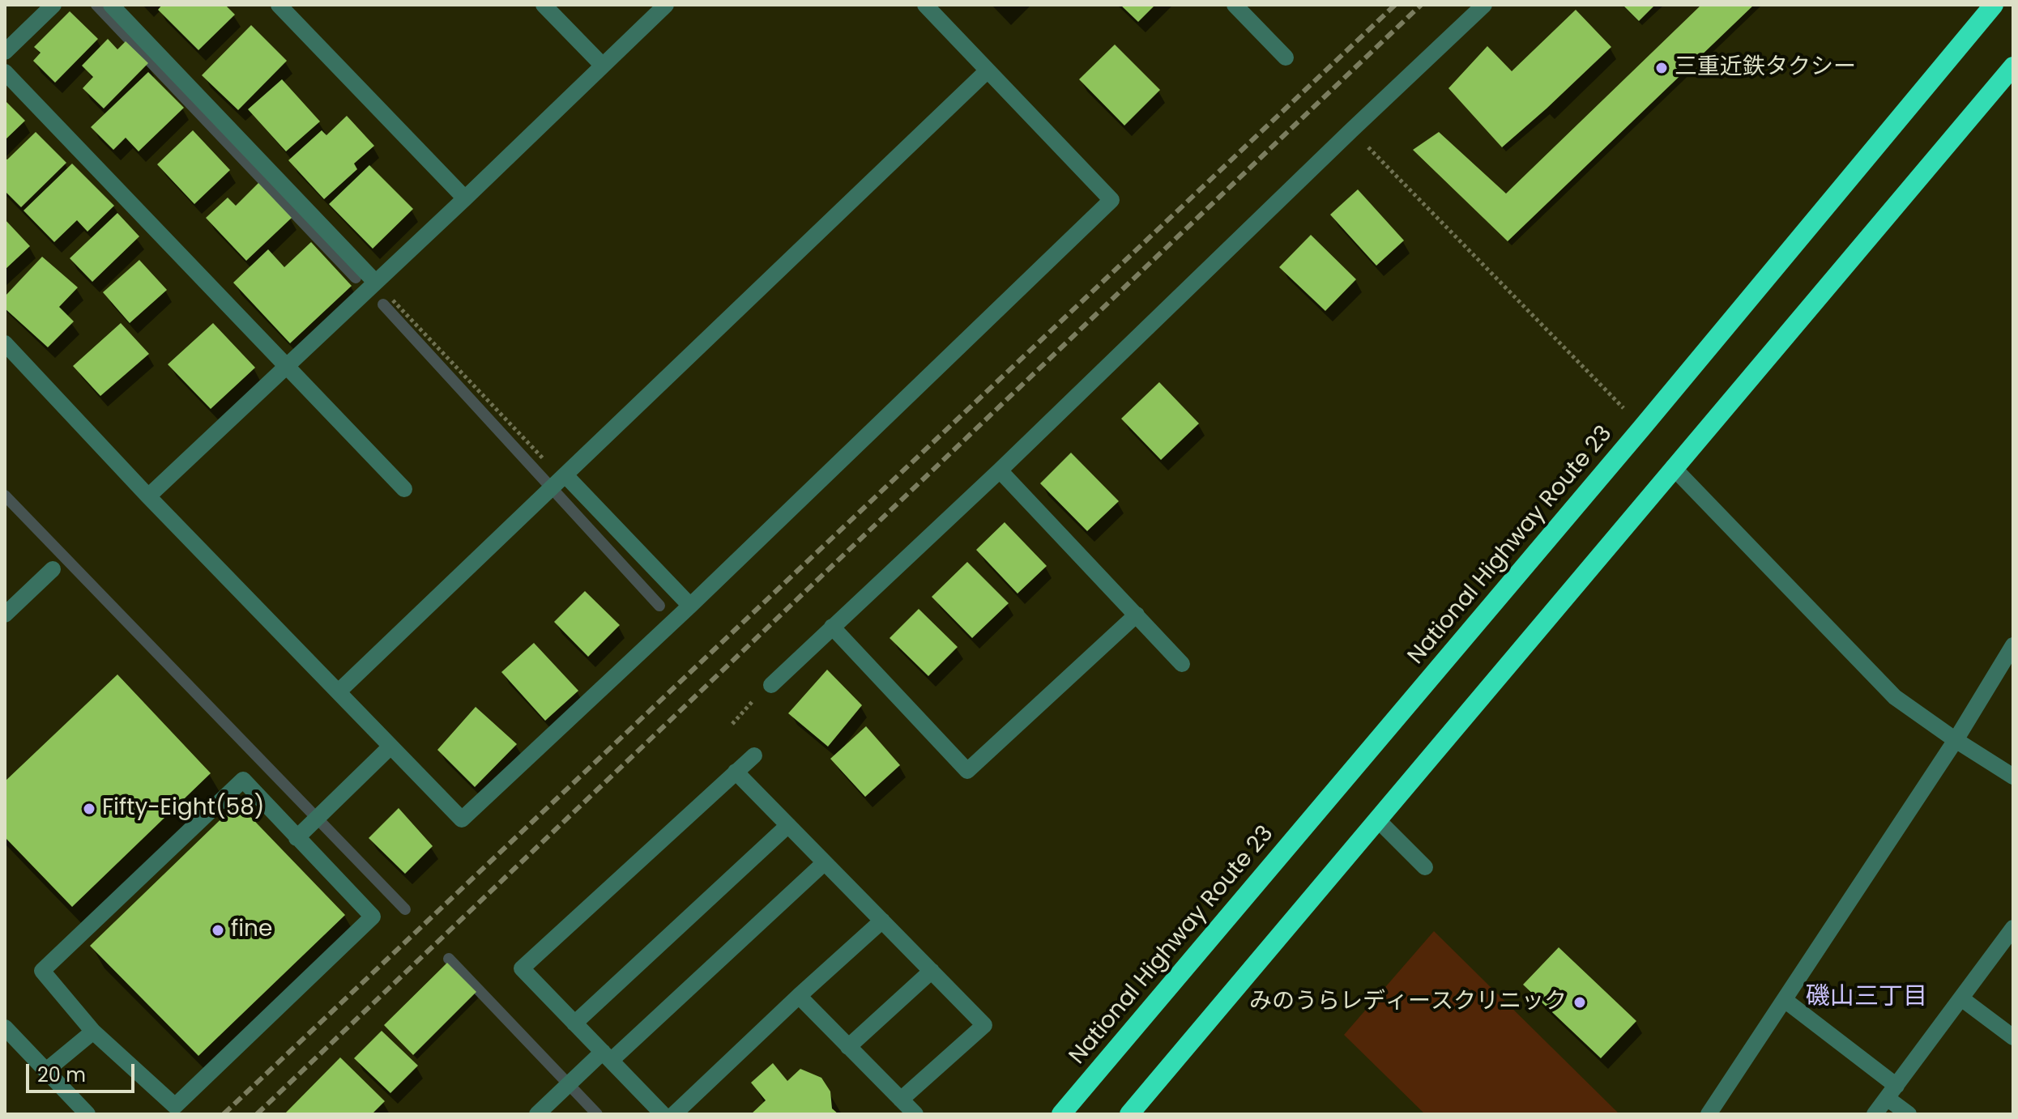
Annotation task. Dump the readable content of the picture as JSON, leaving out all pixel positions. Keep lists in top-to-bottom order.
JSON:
{
  "streets": {
    "highway": ["National Highway Route 23"]
  },
  "districts": ["磯山三丁目"],
  "places": [
    "三重近鉄タクシー",
    "Fifty-Eight(58)",
    "fine",
    "みのうらレディースクリニック"
  ],
  "scale_bar": "20 m"
}
